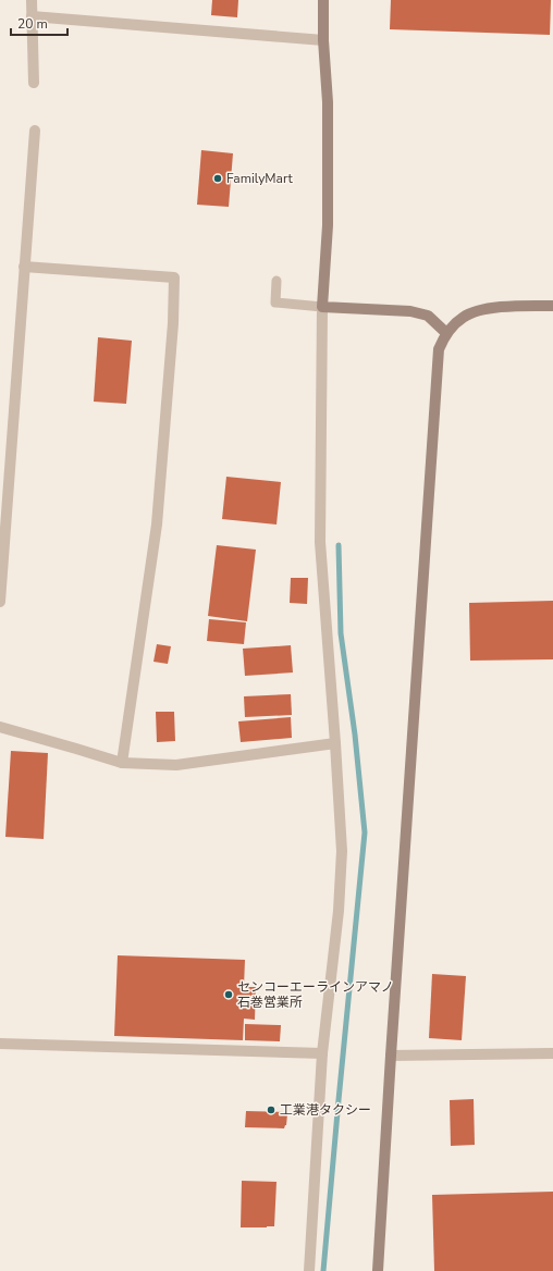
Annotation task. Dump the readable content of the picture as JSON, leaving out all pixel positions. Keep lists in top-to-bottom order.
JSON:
{
  "places": ["FamilyMart", "センコーエーラインアマノ 石巻営業所", "工業港タクシー"],
  "scale_bar": "20 m"
}
